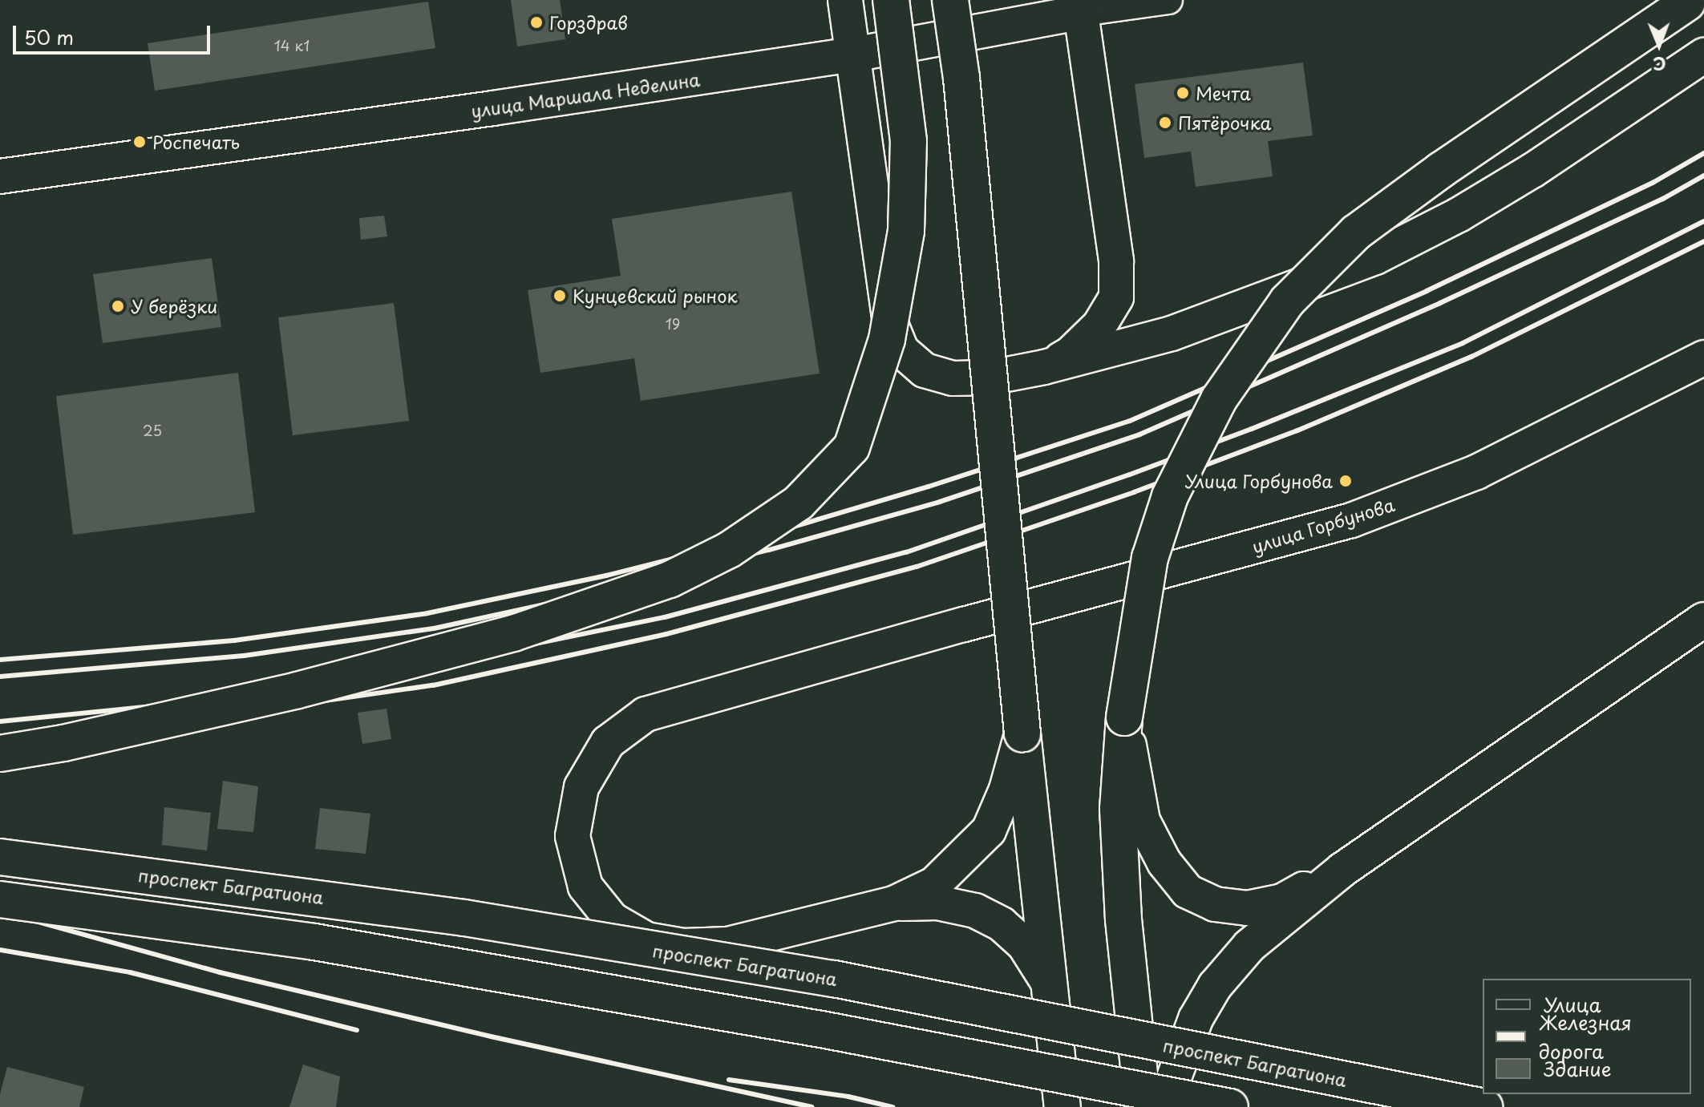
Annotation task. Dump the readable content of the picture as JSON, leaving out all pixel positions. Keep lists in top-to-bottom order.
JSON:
{
  "streets": {
    "main road": ["проспект Багратиона"],
    "street": ["улица Маршала Неделина", "улица Горбунова"]
  },
  "places": [
    "Горздрав",
    "Мечта",
    "Пятёрочка",
    "Роспечать",
    "Кунцевский рынок",
    "У берёзки",
    "Улица Горбунова"
  ],
  "house_numbers": ["14 к1", "19", "25"],
  "legend": ["Улица", "Железная дорога", "Здание"],
  "scale_bar": "50 m",
  "north": "bottom"
}
